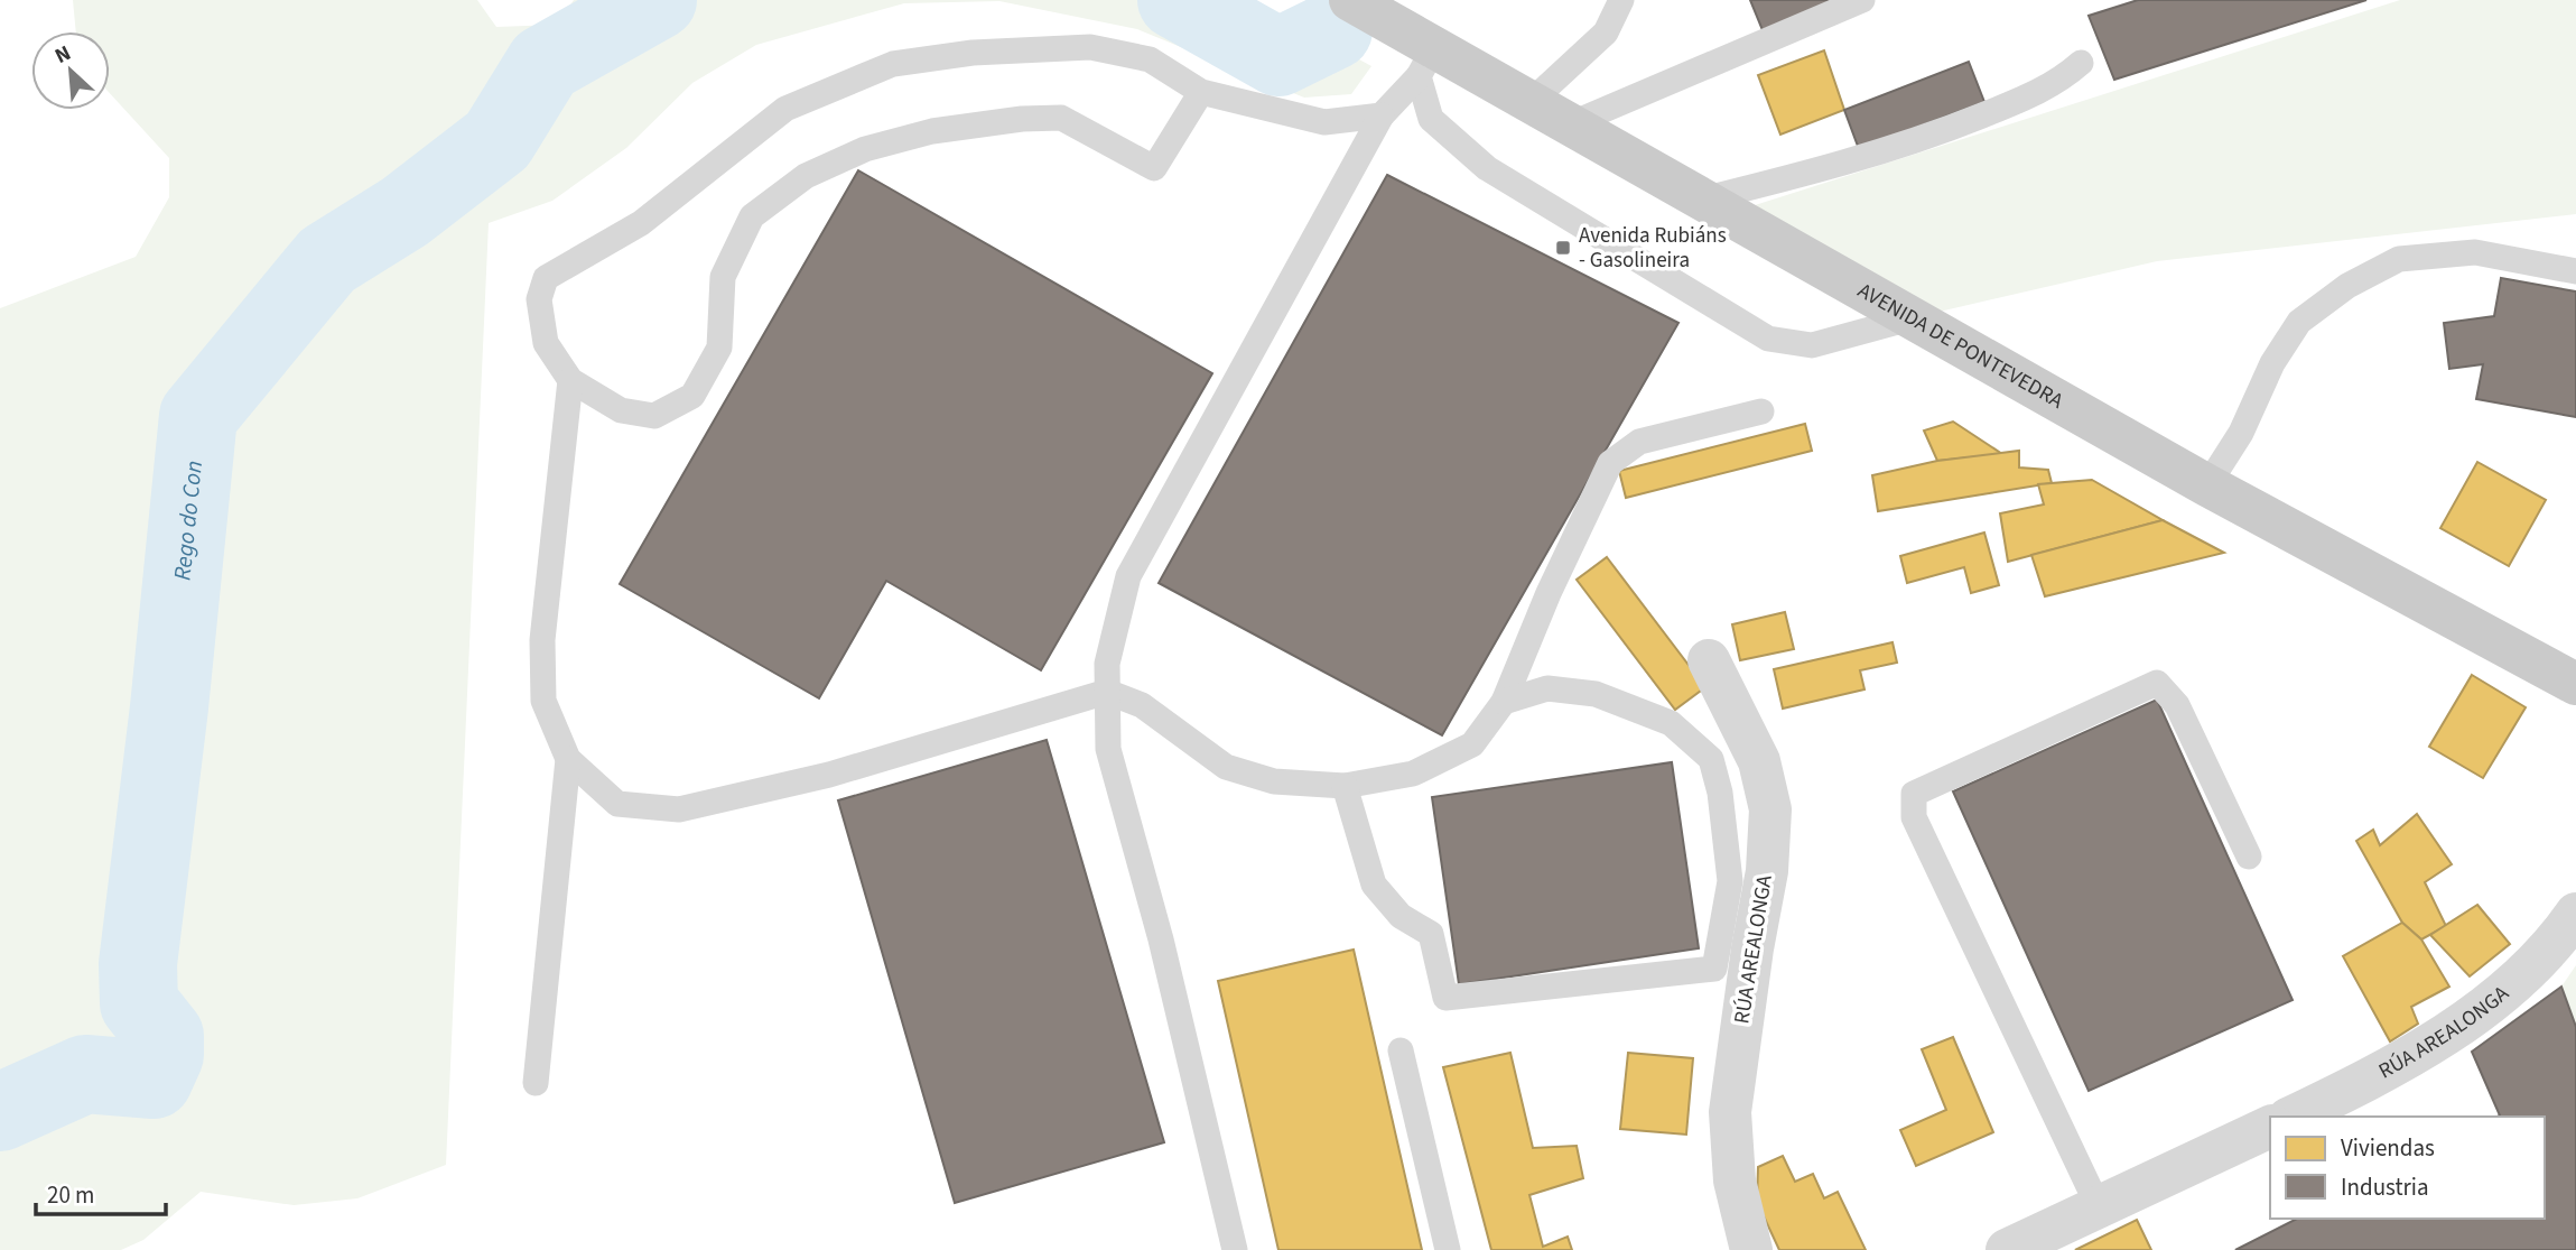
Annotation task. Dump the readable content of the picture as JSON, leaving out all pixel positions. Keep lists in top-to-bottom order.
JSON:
{
  "streets": {
    "main road": ["AVENIDA DE PONTEVEDRA"],
    "street": ["RÚA AREALONGA"]
  },
  "water": ["Rego do Con"],
  "places": {
    "transit": ["Avenida Rubiáns - Gasolineira"]
  },
  "legend": ["Viviendas", "Industria"],
  "scale_bar": "20 m",
  "north": "top left"
}
